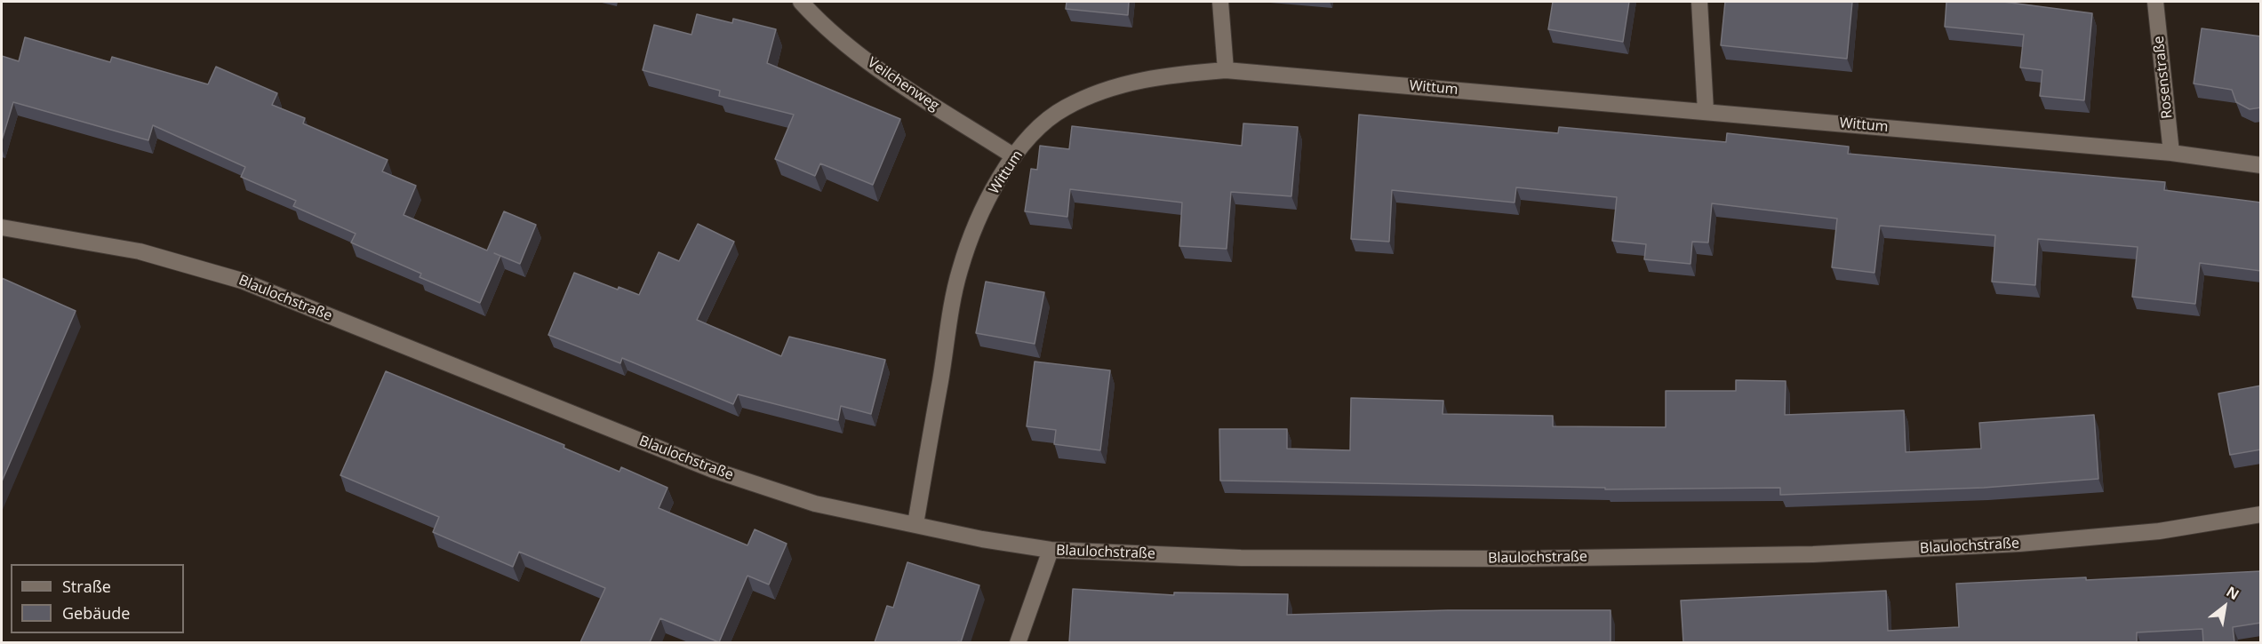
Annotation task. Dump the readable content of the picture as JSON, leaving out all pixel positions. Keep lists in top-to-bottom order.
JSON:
{
  "streets": {
    "street": [
      "Rosenstraße",
      "Veilchenweg",
      "Wittum",
      "Blaulochstraße"
    ]
  },
  "crossings": [
    ["Rosenstraße", "Wittum"],
    ["Veilchenweg", "Wittum"],
    ["Wittum", "Blaulochstraße"]
  ],
  "legend": ["Straße", "Gebäude"],
  "north": "top right"
}
